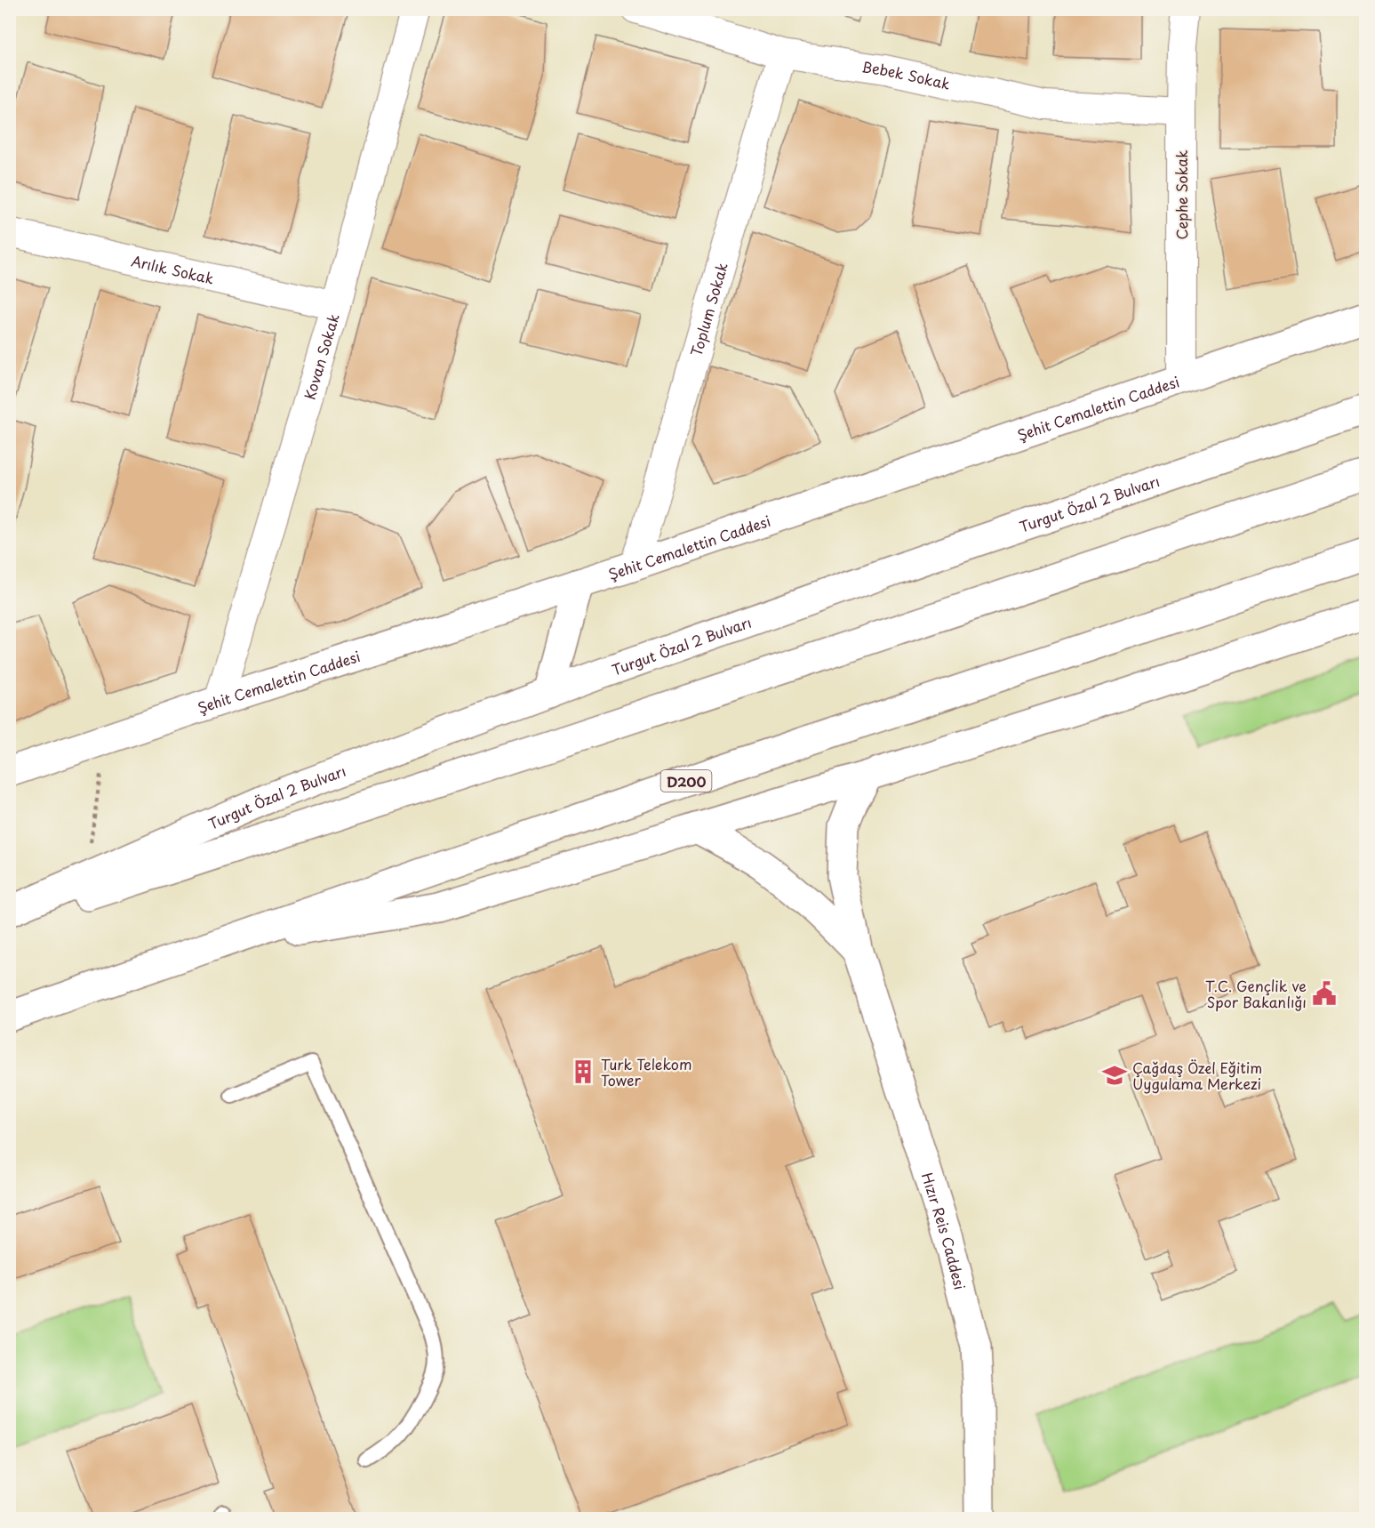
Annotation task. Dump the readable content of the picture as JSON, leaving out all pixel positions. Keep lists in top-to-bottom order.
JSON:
{
  "streets": {
    "main road": [
      "Şehit Cemalettin Caddesi",
      "Turgut Özal 2 Bulvarı",
      "D200",
      "Hızır Reis Caddesi"
    ],
    "street": [
      "Bebek Sokak",
      "Cephe Sokak",
      "Arılık Sokak",
      "Toplum Sokak",
      "Kovan Sokak"
    ]
  },
  "crossings": [
    ["Bebek Sokak", "Cephe Sokak"],
    ["Bebek Sokak", "Toplum Sokak"],
    ["Cephe Sokak", "Şehit Cemalettin Caddesi"],
    ["Arılık Sokak", "Kovan Sokak"],
    ["Toplum Sokak", "Şehit Cemalettin Caddesi"],
    ["Kovan Sokak", "Şehit Cemalettin Caddesi"]
  ],
  "places": {
    "public building": ["T.C. Gençlik ve Spor Bakanlığı"],
    "building": ["Turk Telekom Tower"],
    "school or university": ["Çağdaş Özel Eğitim Uygulama Merkezi"]
  }
}
